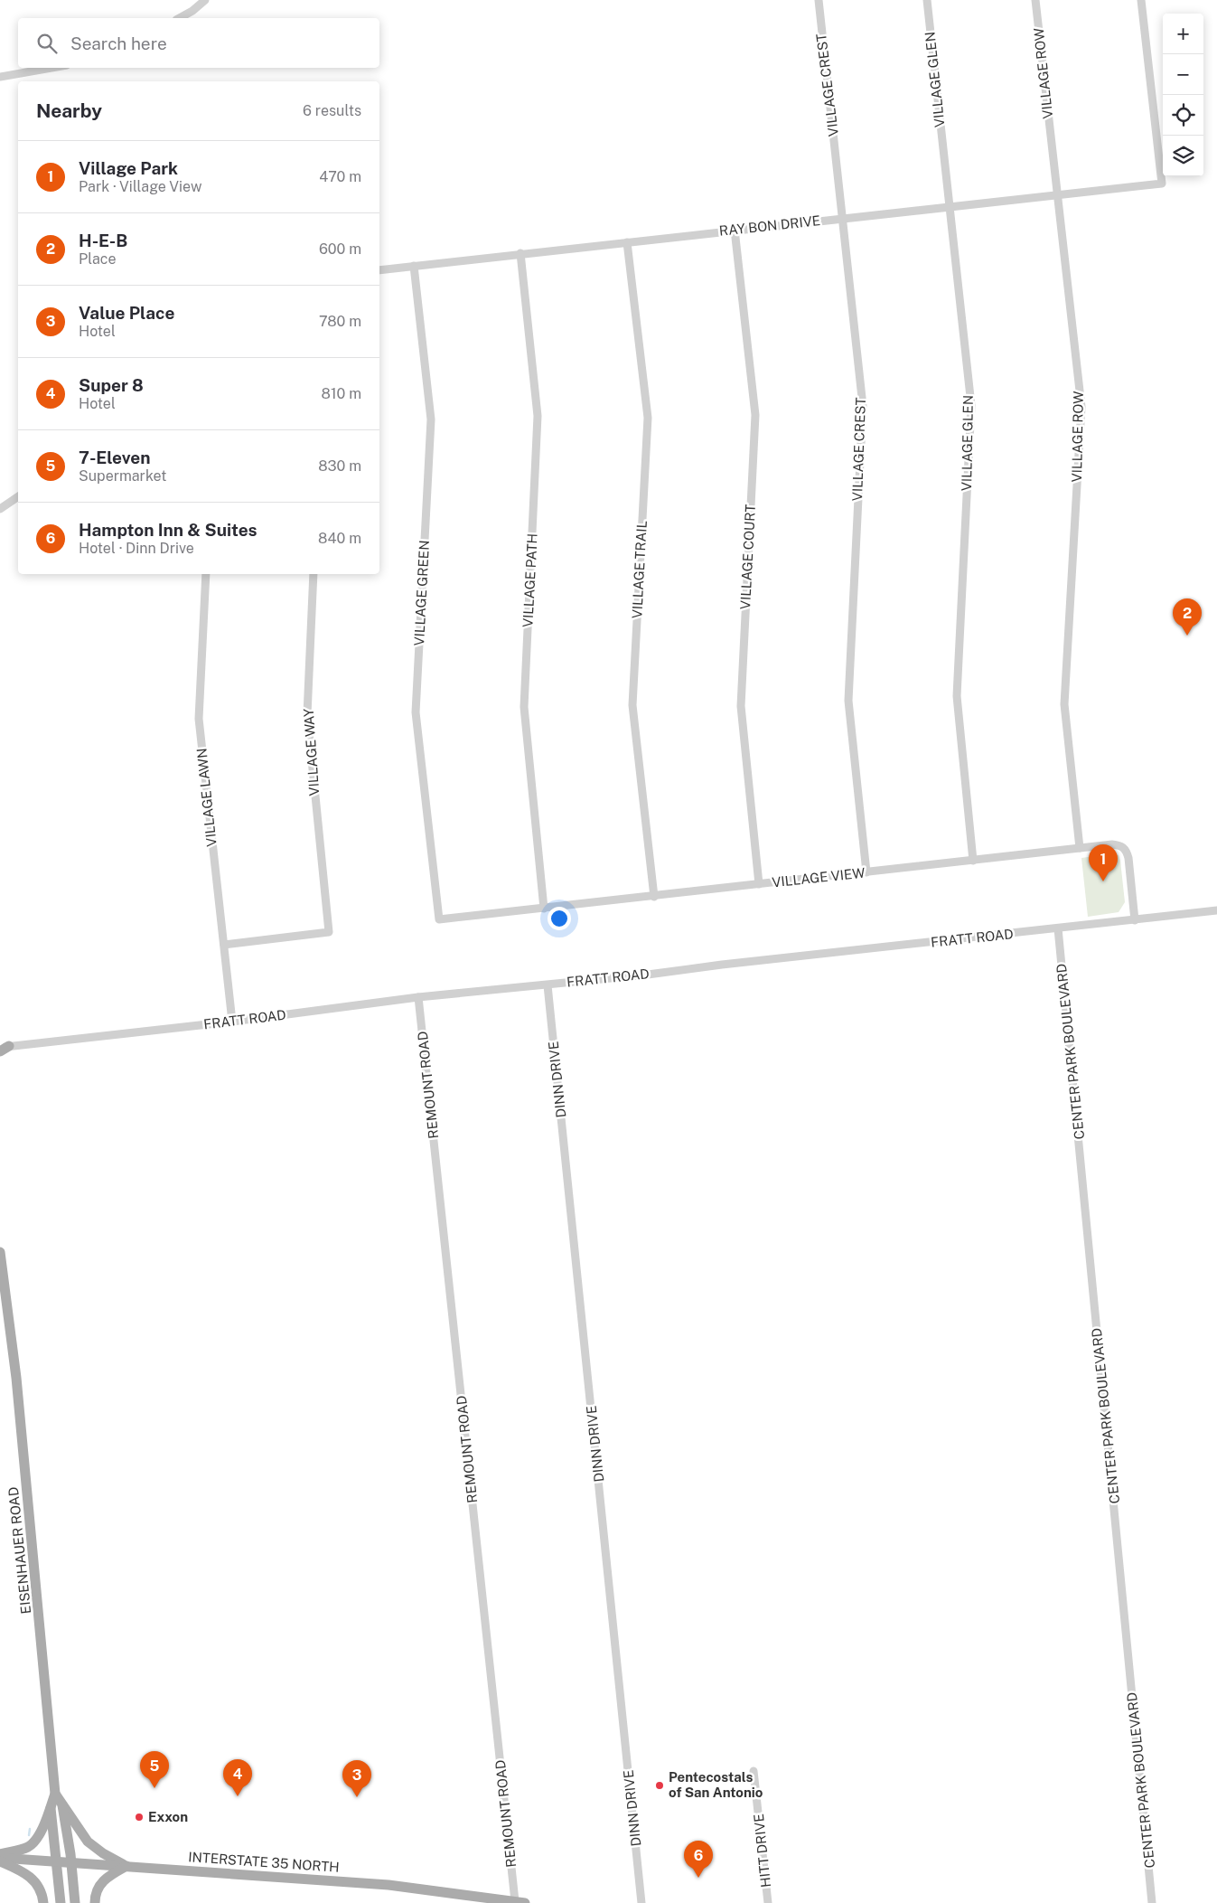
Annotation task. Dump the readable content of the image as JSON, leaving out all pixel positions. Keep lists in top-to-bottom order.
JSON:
{
  "streets": {
    "main road": ["EISENHAUER ROAD", "INTERSTATE 35 NORTH"],
    "street": [
      "VILLAGE ROW",
      "VILLAGE GLEN",
      "VILLAGE CREST",
      "RAY BON DRIVE",
      "VILLAGE COURT",
      "VILLAGE TRAIL",
      "VILLAGE PATH",
      "VILLAGE GREEN",
      "VILLAGE WAY",
      "VILLAGE LAWN",
      "VILLAGE VIEW",
      "FRATT ROAD",
      "CENTER PARK BOULEVARD",
      "DINN DRIVE",
      "REMOUNT ROAD",
      "HITT DRIVE"
    ]
  },
  "crossings": [
    ["VILLAGE ROW", "RAY BON DRIVE"],
    ["VILLAGE ROW", "VILLAGE VIEW"],
    ["VILLAGE GLEN", "RAY BON DRIVE"],
    ["VILLAGE GLEN", "VILLAGE VIEW"],
    ["VILLAGE CREST", "RAY BON DRIVE"],
    ["VILLAGE CREST", "VILLAGE VIEW"],
    ["RAY BON DRIVE", "VILLAGE COURT"],
    ["RAY BON DRIVE", "VILLAGE TRAIL"],
    ["RAY BON DRIVE", "VILLAGE PATH"],
    ["RAY BON DRIVE", "VILLAGE GREEN"],
    ["VILLAGE COURT", "VILLAGE VIEW"],
    ["VILLAGE TRAIL", "VILLAGE VIEW"],
    ["VILLAGE PATH", "VILLAGE VIEW"],
    ["VILLAGE GREEN", "VILLAGE VIEW"],
    ["VILLAGE WAY", "VILLAGE LAWN"],
    ["VILLAGE LAWN", "FRATT ROAD"],
    ["VILLAGE VIEW", "FRATT ROAD"],
    ["FRATT ROAD", "CENTER PARK BOULEVARD"],
    ["FRATT ROAD", "DINN DRIVE"],
    ["FRATT ROAD", "REMOUNT ROAD"],
    ["REMOUNT ROAD", "INTERSTATE 35 NORTH"],
    ["EISENHAUER ROAD", "INTERSTATE 35 NORTH"]
  ],
  "places": ["Pentecostals of San Antonio", "Exxon"],
  "page": {
    "map_buttons": ["+", "−"],
    "search": "Search here",
    "heading": ["Nearby", "6 results"],
    "list": [
      {
        "mark": "1",
        "name": "Village Park",
        "note": "Park · Village View",
        "value": "470 m"
      },
      {
        "mark": "2",
        "name": "H-E-B",
        "note": "Place",
        "value": "600 m"
      },
      {
        "mark": "3",
        "name": "Value Place",
        "note": "Hotel",
        "value": "780 m"
      },
      {
        "mark": "4",
        "name": "Super 8",
        "note": "Hotel",
        "value": "810 m"
      },
      {
        "mark": "5",
        "name": "7-Eleven",
        "note": "Supermarket",
        "value": "830 m"
      },
      {
        "mark": "6",
        "name": "Hampton Inn & Suites",
        "note": "Hotel · Dinn Drive",
        "value": "840 m"
      }
    ],
    "pins": [
      "2",
      "1",
      "5",
      "4",
      "3",
      "6"
    ]
  }
}
